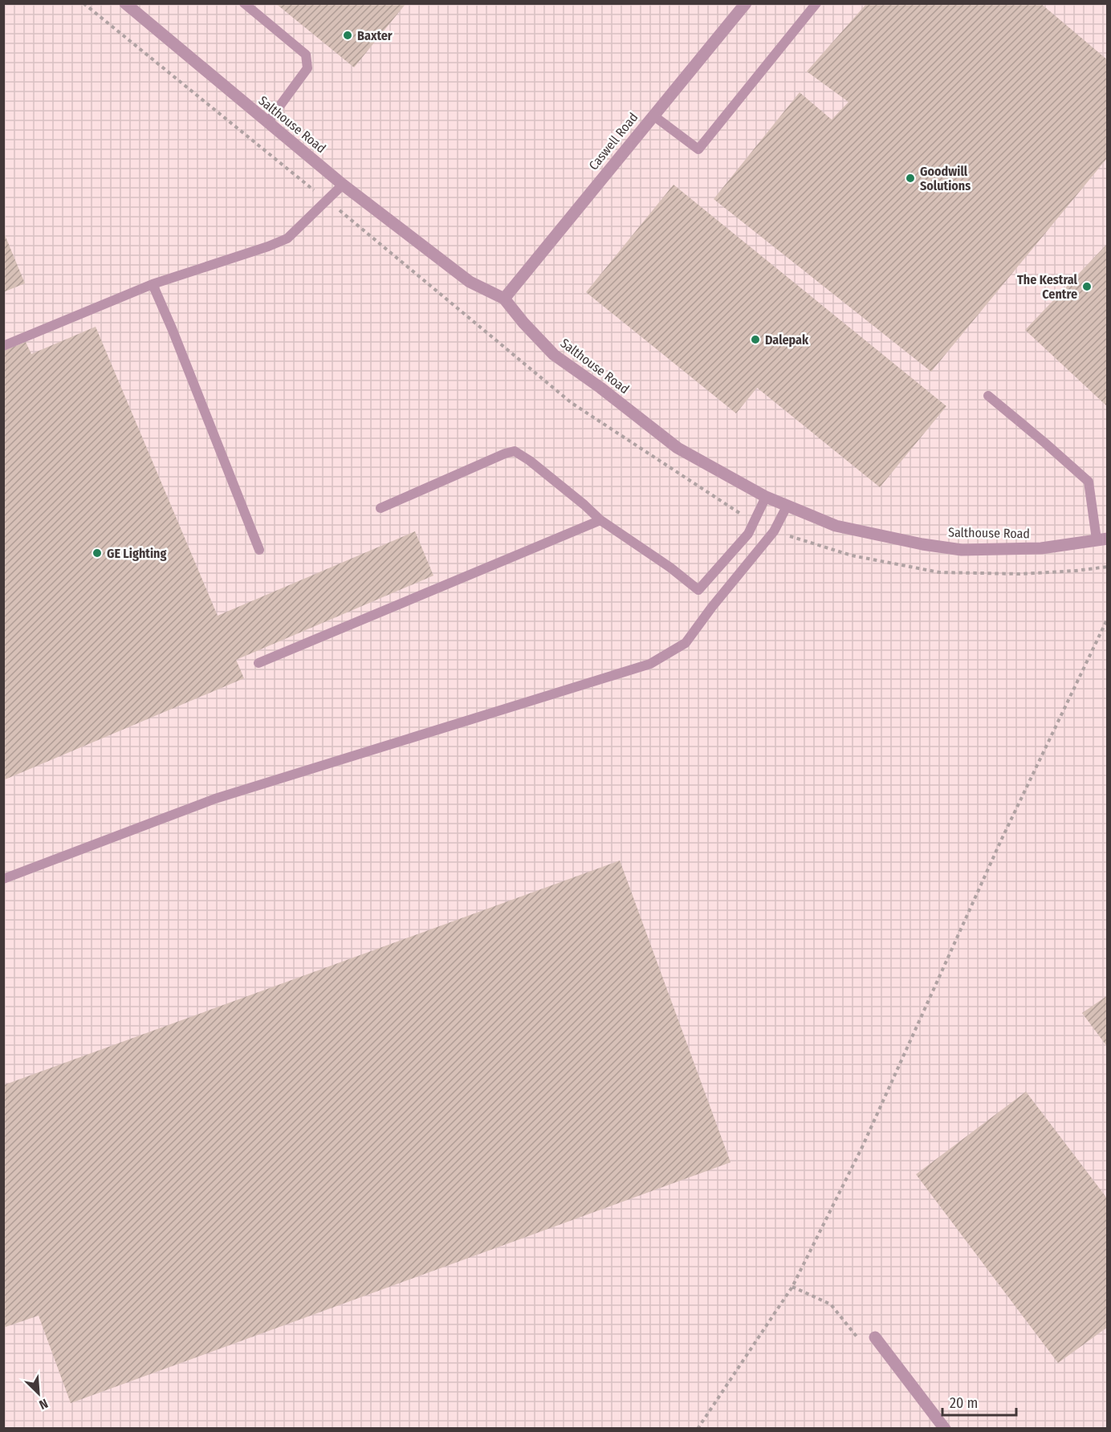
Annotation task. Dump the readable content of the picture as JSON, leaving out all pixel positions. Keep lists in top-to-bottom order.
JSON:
{
  "streets": {
    "street": ["Salthouse Road", "Caswell Road"]
  },
  "crossings": [
    ["Salthouse Road", "Caswell Road"]
  ],
  "places": [
    "Baxter",
    "Goodwill Solutions",
    "The Kestral Centre",
    "Dalepak",
    "GE Lighting"
  ],
  "scale_bar": "20 m",
  "north": "bottom right"
}
